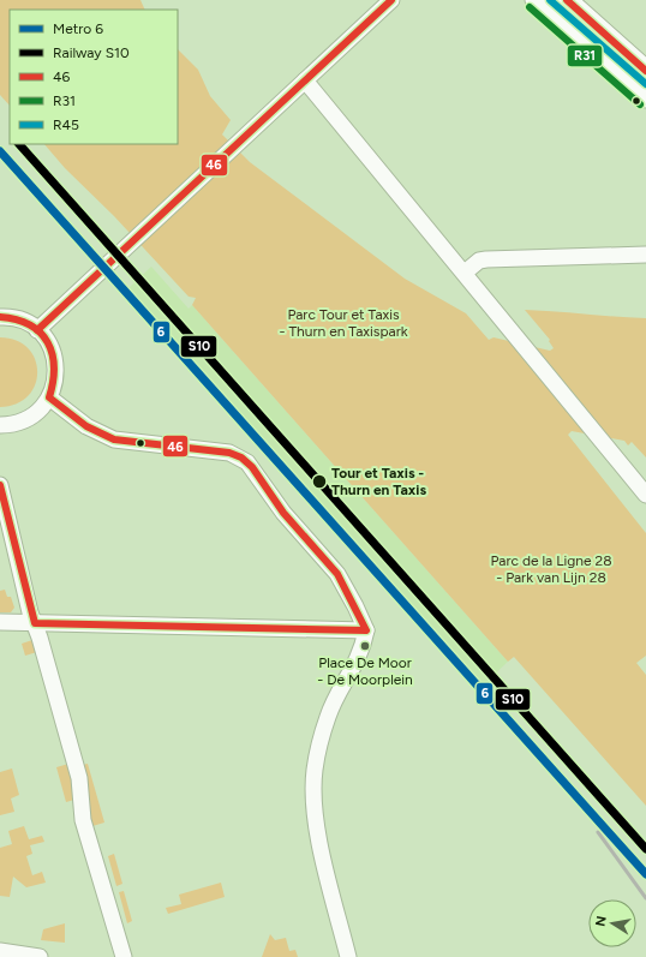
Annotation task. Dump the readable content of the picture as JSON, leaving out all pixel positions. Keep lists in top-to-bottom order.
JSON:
{
  "parks": ["Parc Tour et Taxis - Thurn en Taxispark", "Parc de la Ligne 28 - Park van Lijn 28"],
  "places": ["Tour et Taxis - Thurn en Taxis", "Place De Moor - De Moorplein"],
  "lines": [
    "transit line 46",
    "transit line R45",
    "transit line R31",
    "rail line S10",
    "metro line 6"
  ],
  "legend": [
    "Metro 6",
    "Railway S10",
    "46",
    "R31",
    "R45"
  ],
  "north": "left"
}
